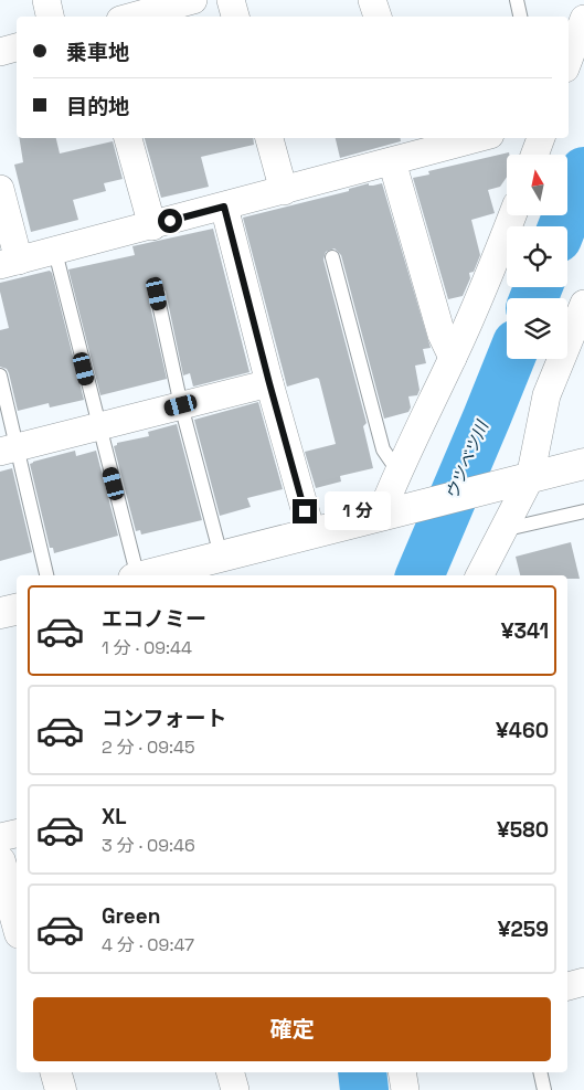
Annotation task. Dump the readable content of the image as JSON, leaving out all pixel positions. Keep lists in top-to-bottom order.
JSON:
{
  "water": ["ウツベツ川"],
  "north": "top",
  "page": {
    "banner": ["乗車地", "目的地"],
    "bubble": "1 分",
    "list": [
      {
        "name": "エコノミー",
        "note": "1 分 · 09:44",
        "value": "¥341"
      },
      {
        "name": "コンフォート",
        "note": "2 分 · 09:45",
        "value": "¥460"
      },
      {
        "name": "XL",
        "note": "3 分 · 09:46",
        "value": "¥580"
      },
      {
        "name": "Green",
        "note": "4 分 · 09:47",
        "value": "¥259"
      }
    ],
    "buttons": "確定"
  }
}
